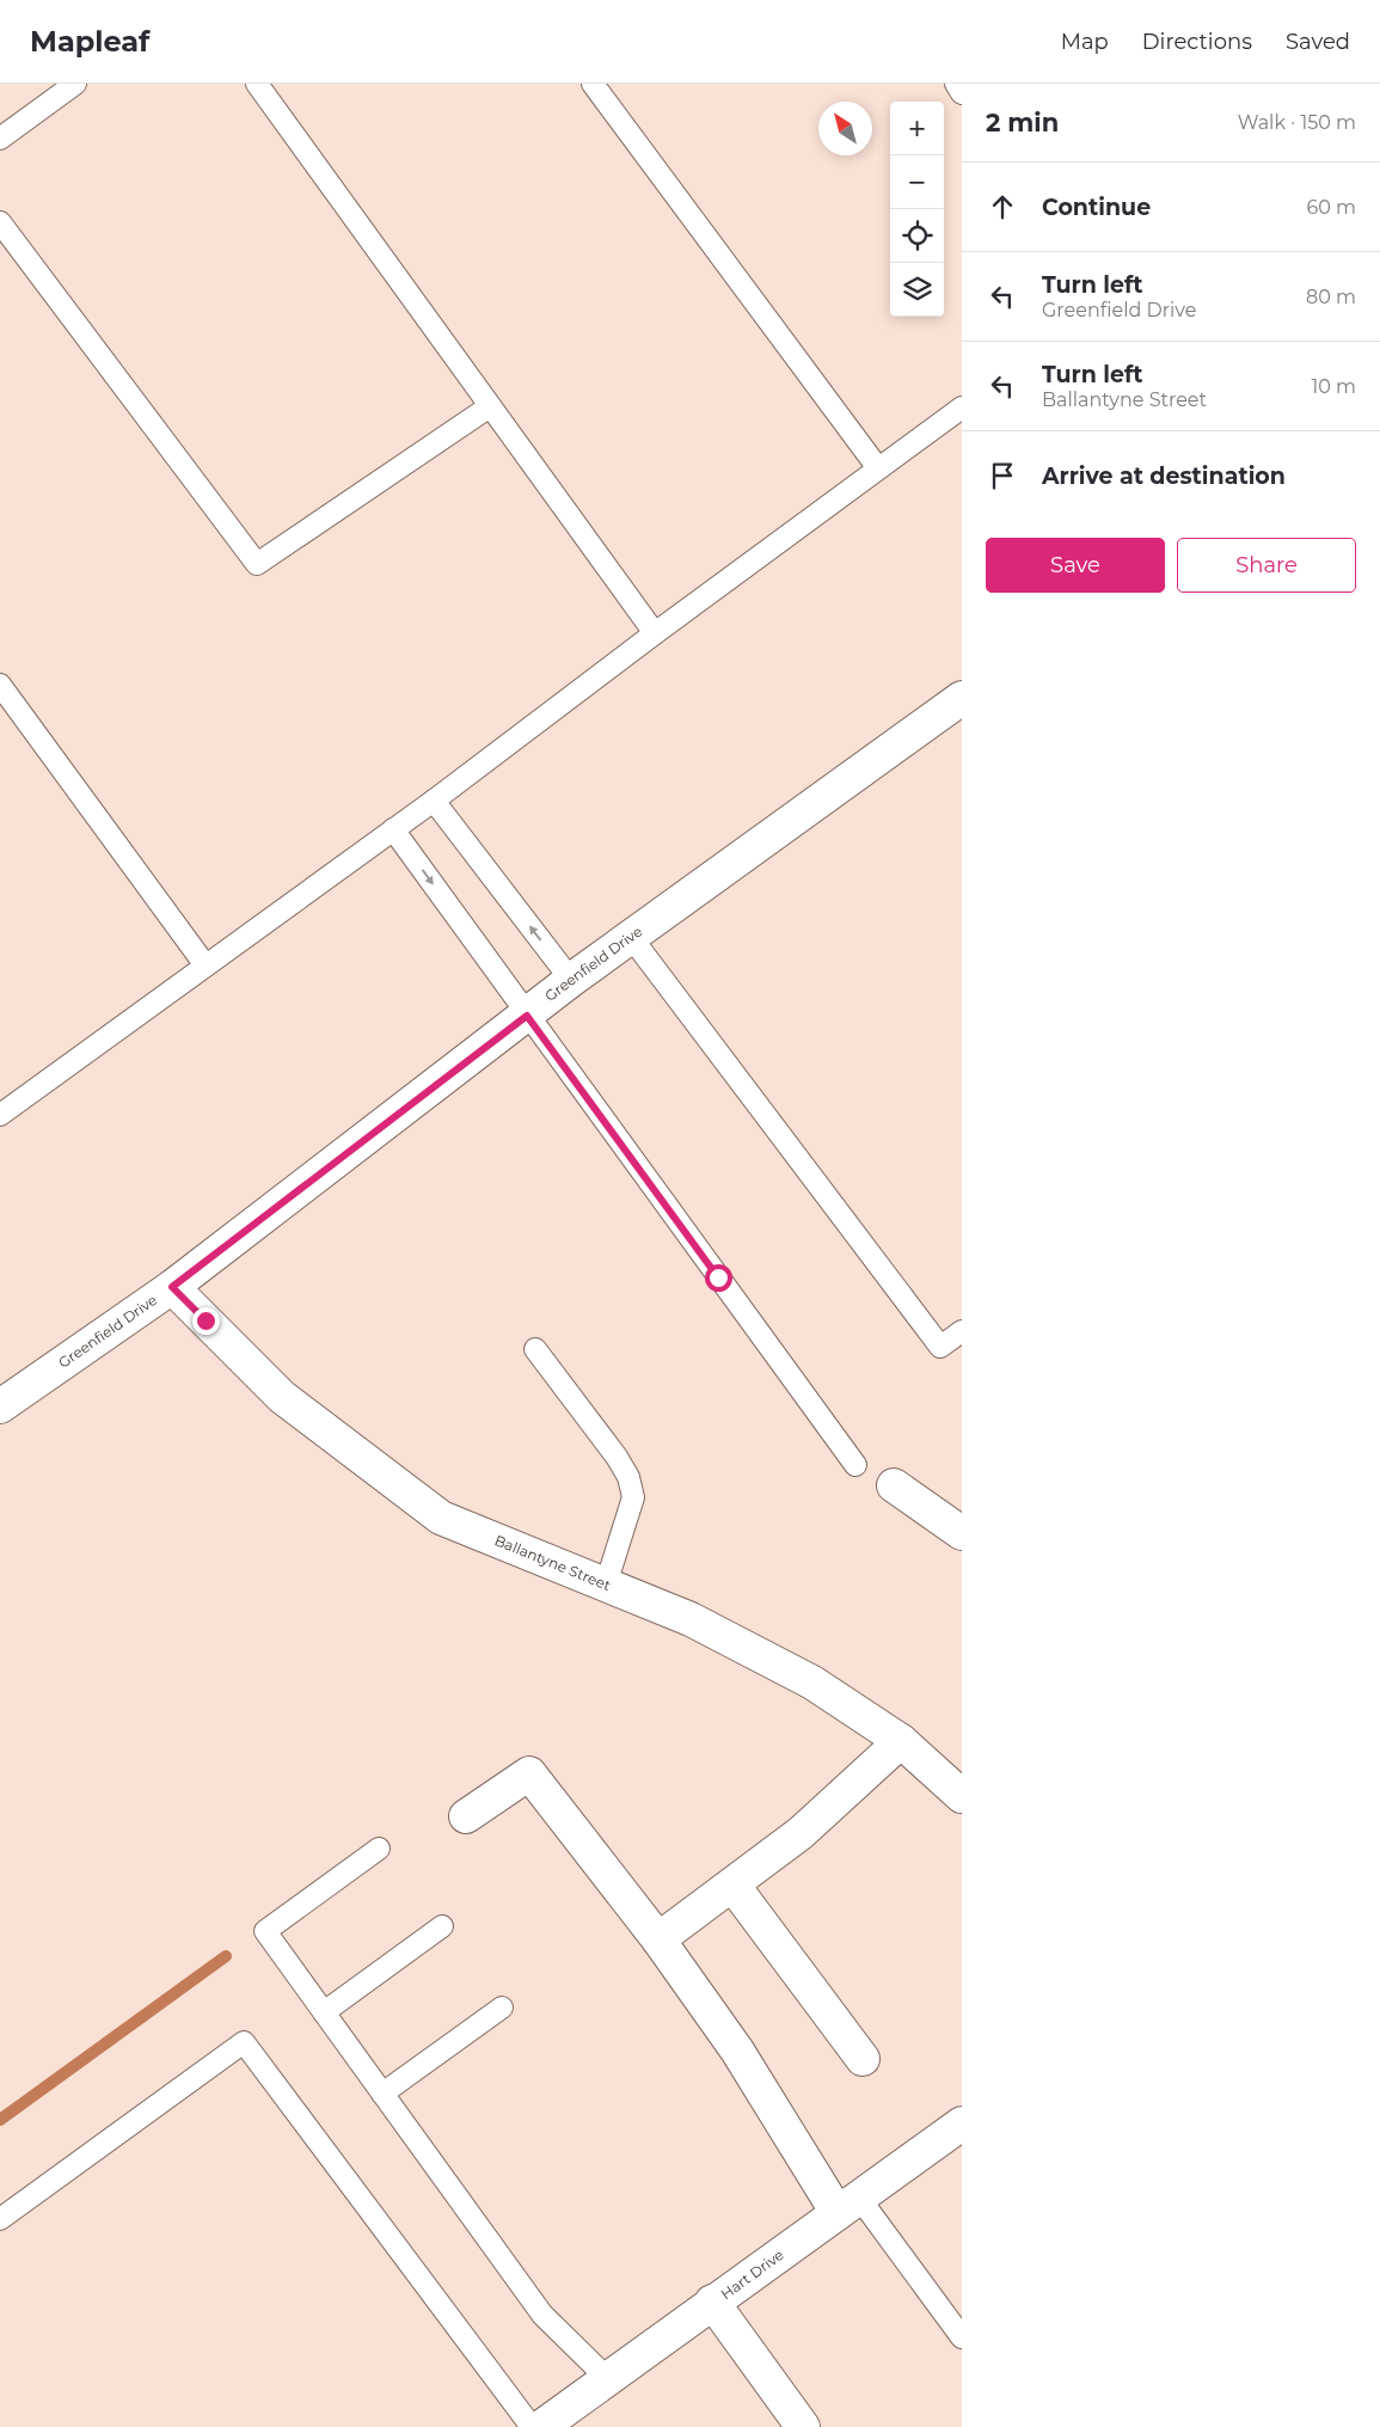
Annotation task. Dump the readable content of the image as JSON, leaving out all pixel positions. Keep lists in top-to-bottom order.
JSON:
{
  "streets": {
    "main road": ["Greenfield Drive", "Ballantyne Street", "Hart Drive"]
  },
  "crossings": [
    ["Greenfield Drive", "Ballantyne Street"]
  ],
  "north": "top left",
  "page": {
    "header": "Mapleaf",
    "nav": ["Map", "Directions", "Saved"],
    "heading": ["2 min", "Walk · 150 m"],
    "map_buttons": ["+", "−"],
    "list": [
      ["Continue", "60 m"],
      ["Turn left", "Greenfield Drive", "80 m"],
      ["Turn left", "Ballantyne Street", "10 m"],
      "Arrive at destination"
    ],
    "buttons": ["Save", "Share"]
  }
}
